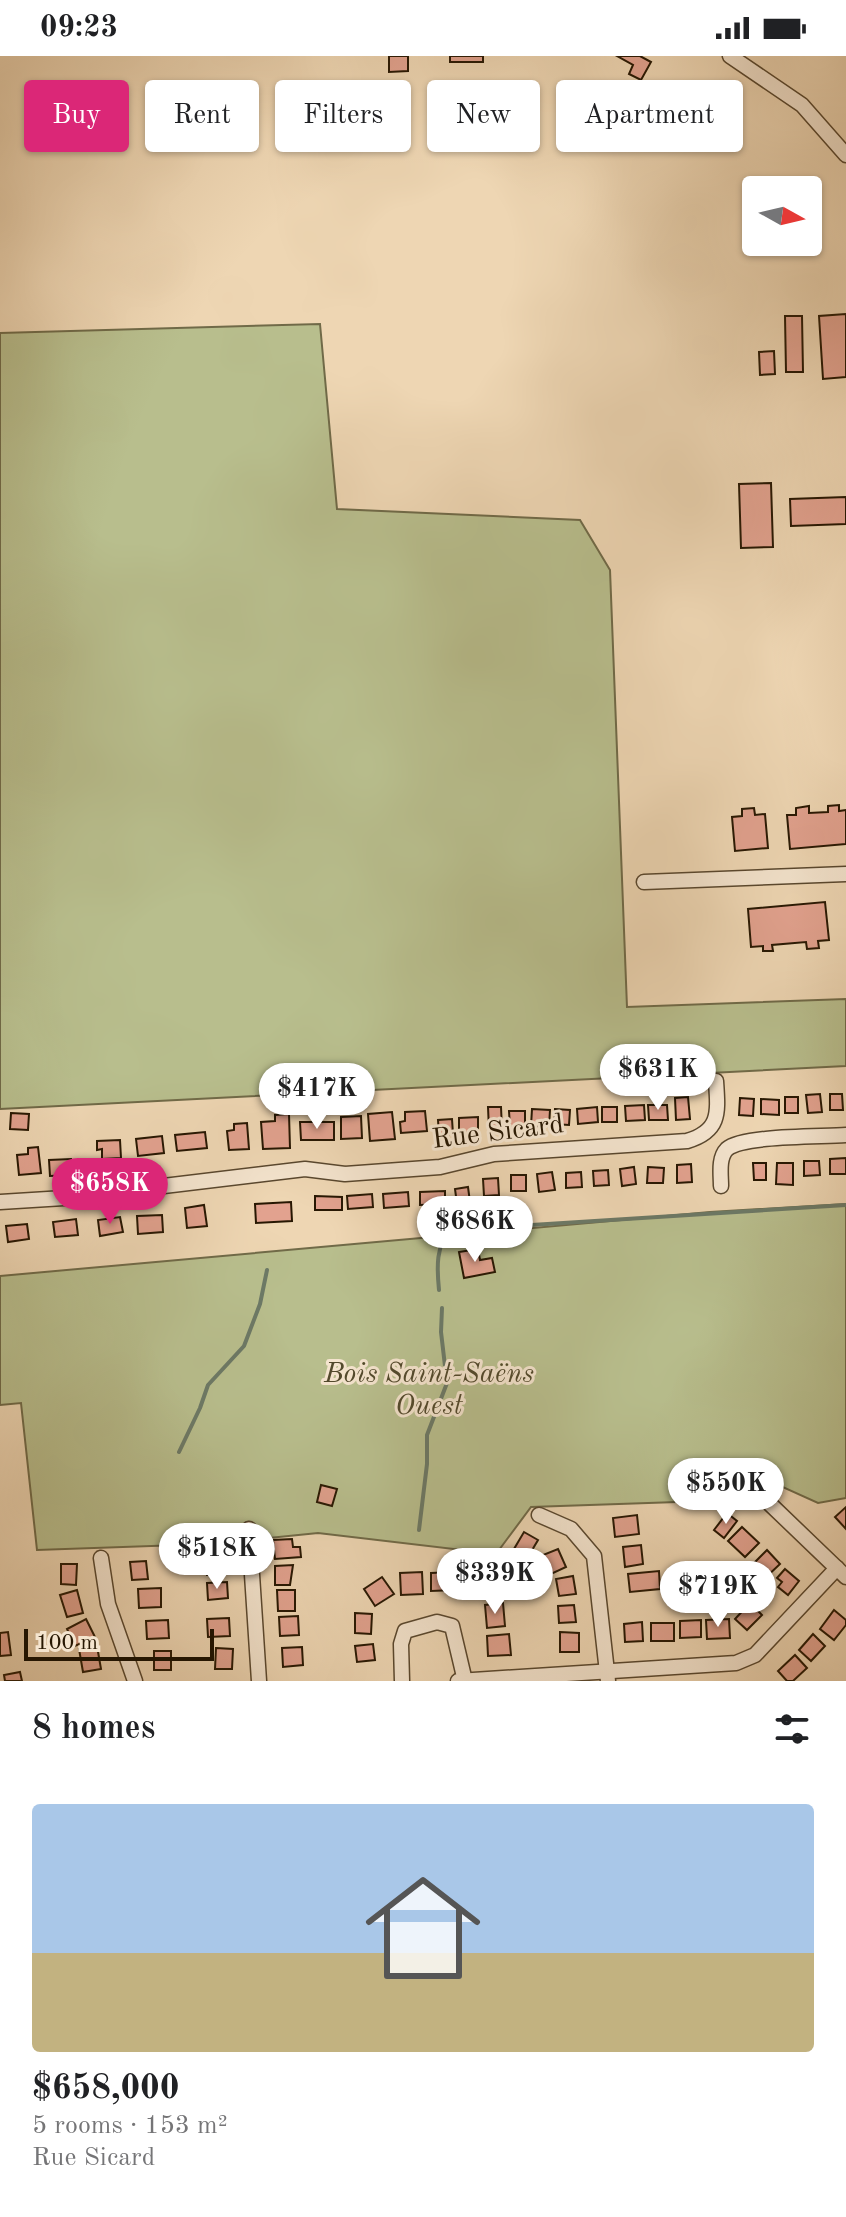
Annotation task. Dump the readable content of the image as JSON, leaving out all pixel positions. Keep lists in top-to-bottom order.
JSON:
{
  "streets": {
    "street": ["Rue Sicard"]
  },
  "parks": ["Bois Saint-Saëns Ouest"],
  "scale_bar": "100 m",
  "north": "right",
  "page": {
    "status": "09:23",
    "chip": [
      "Buy",
      "Rent",
      "Filters",
      "New",
      "Apartment"
    ],
    "price": [
      "$631K",
      "$417K",
      "$658K",
      "$686K",
      "$550K",
      "$518K",
      "$339K",
      "$719K"
    ],
    "scale": "100 m",
    "heading": "8 homes",
    "list": [
      {
        "name": "$658,000",
        "note": "5 rooms · 153 m² · Rue Sicard"
      }
    ]
  }
}
